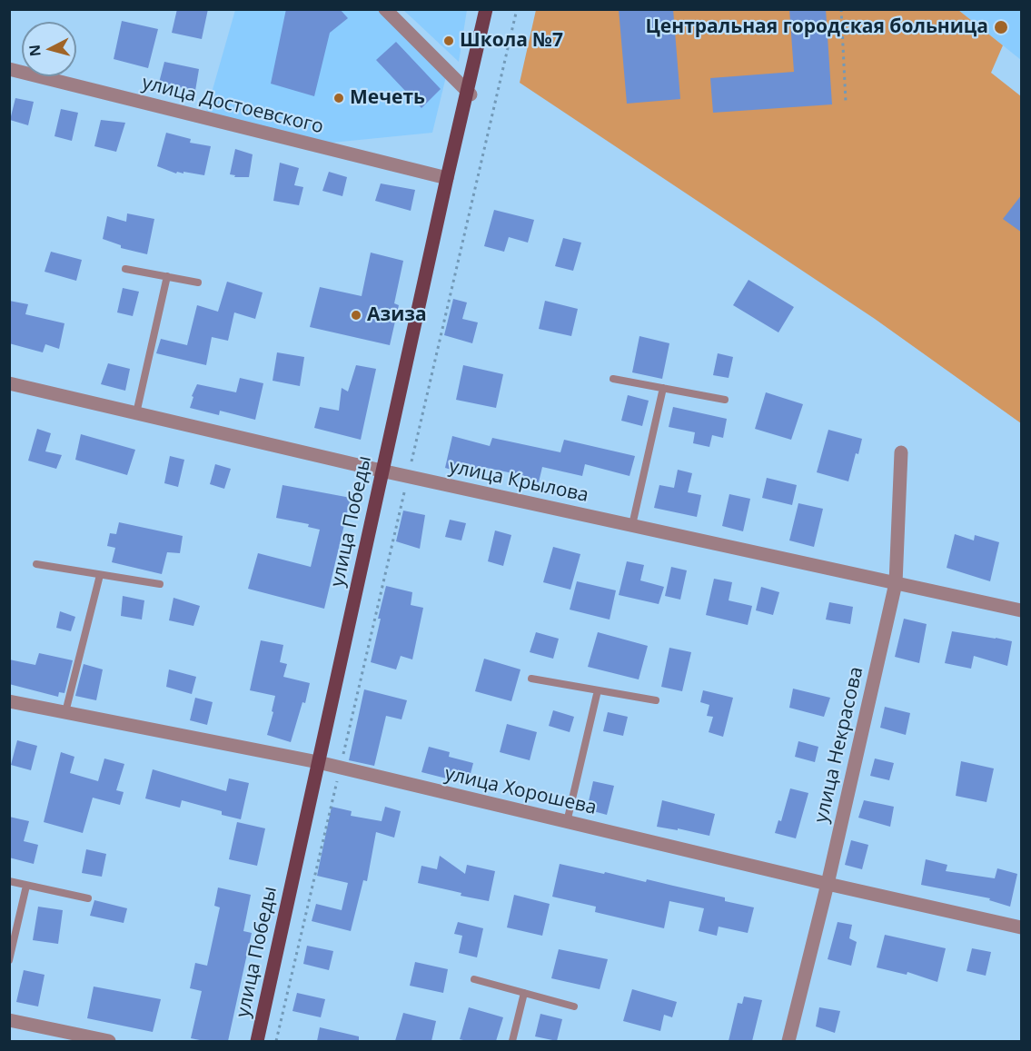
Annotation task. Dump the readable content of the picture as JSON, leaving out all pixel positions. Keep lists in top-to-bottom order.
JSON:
{
  "streets": {
    "main road": ["улица Победы"],
    "street": [
      "улица Достоевского",
      "улица Крылова",
      "улица Некрасова",
      "улица Хорошева"
    ]
  },
  "crossings": [
    ["улица Достоевского", "улица Победы"],
    ["улица Крылова", "улица Победы"],
    ["улица Крылова", "улица Некрасова"],
    ["улица Победы", "улица Хорошева"],
    ["улица Некрасова", "улица Хорошева"]
  ],
  "places": [
    "Центральная городская больница",
    "Школа №7",
    "Мечеть",
    "Азиза"
  ],
  "north": "left"
}
